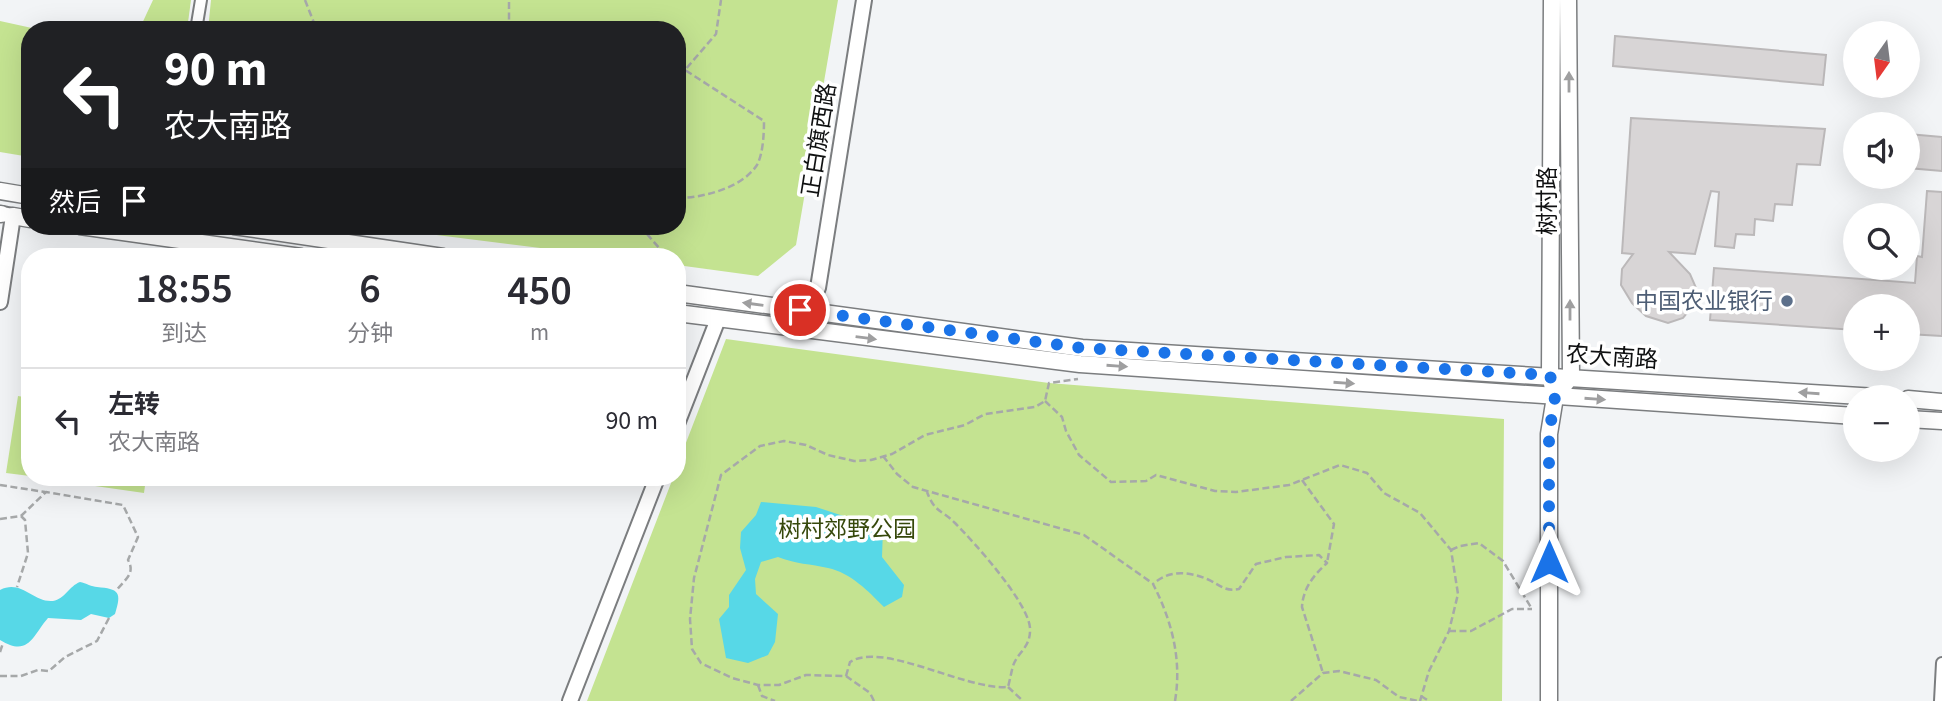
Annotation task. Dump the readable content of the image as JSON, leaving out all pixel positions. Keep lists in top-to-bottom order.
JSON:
{
  "streets": {
    "main road": ["树村路", "农大南路"],
    "street": ["正白旗西路"]
  },
  "crossings": [
    ["树村路", "农大南路"]
  ],
  "parks": ["树村郊野公园"],
  "places": ["中国农业银行"],
  "north": "bottom",
  "page": {
    "map_buttons": ["+", "−"],
    "turn": ["90 m", "农大南路"],
    "then": "然后",
    "eta": [
      "18:55",
      "到达",
      "6",
      "分钟",
      "450",
      "m"
    ],
    "list": [
      {
        "name": "左转",
        "note": "农大南路",
        "value": "90 m"
      }
    ]
  }
}
